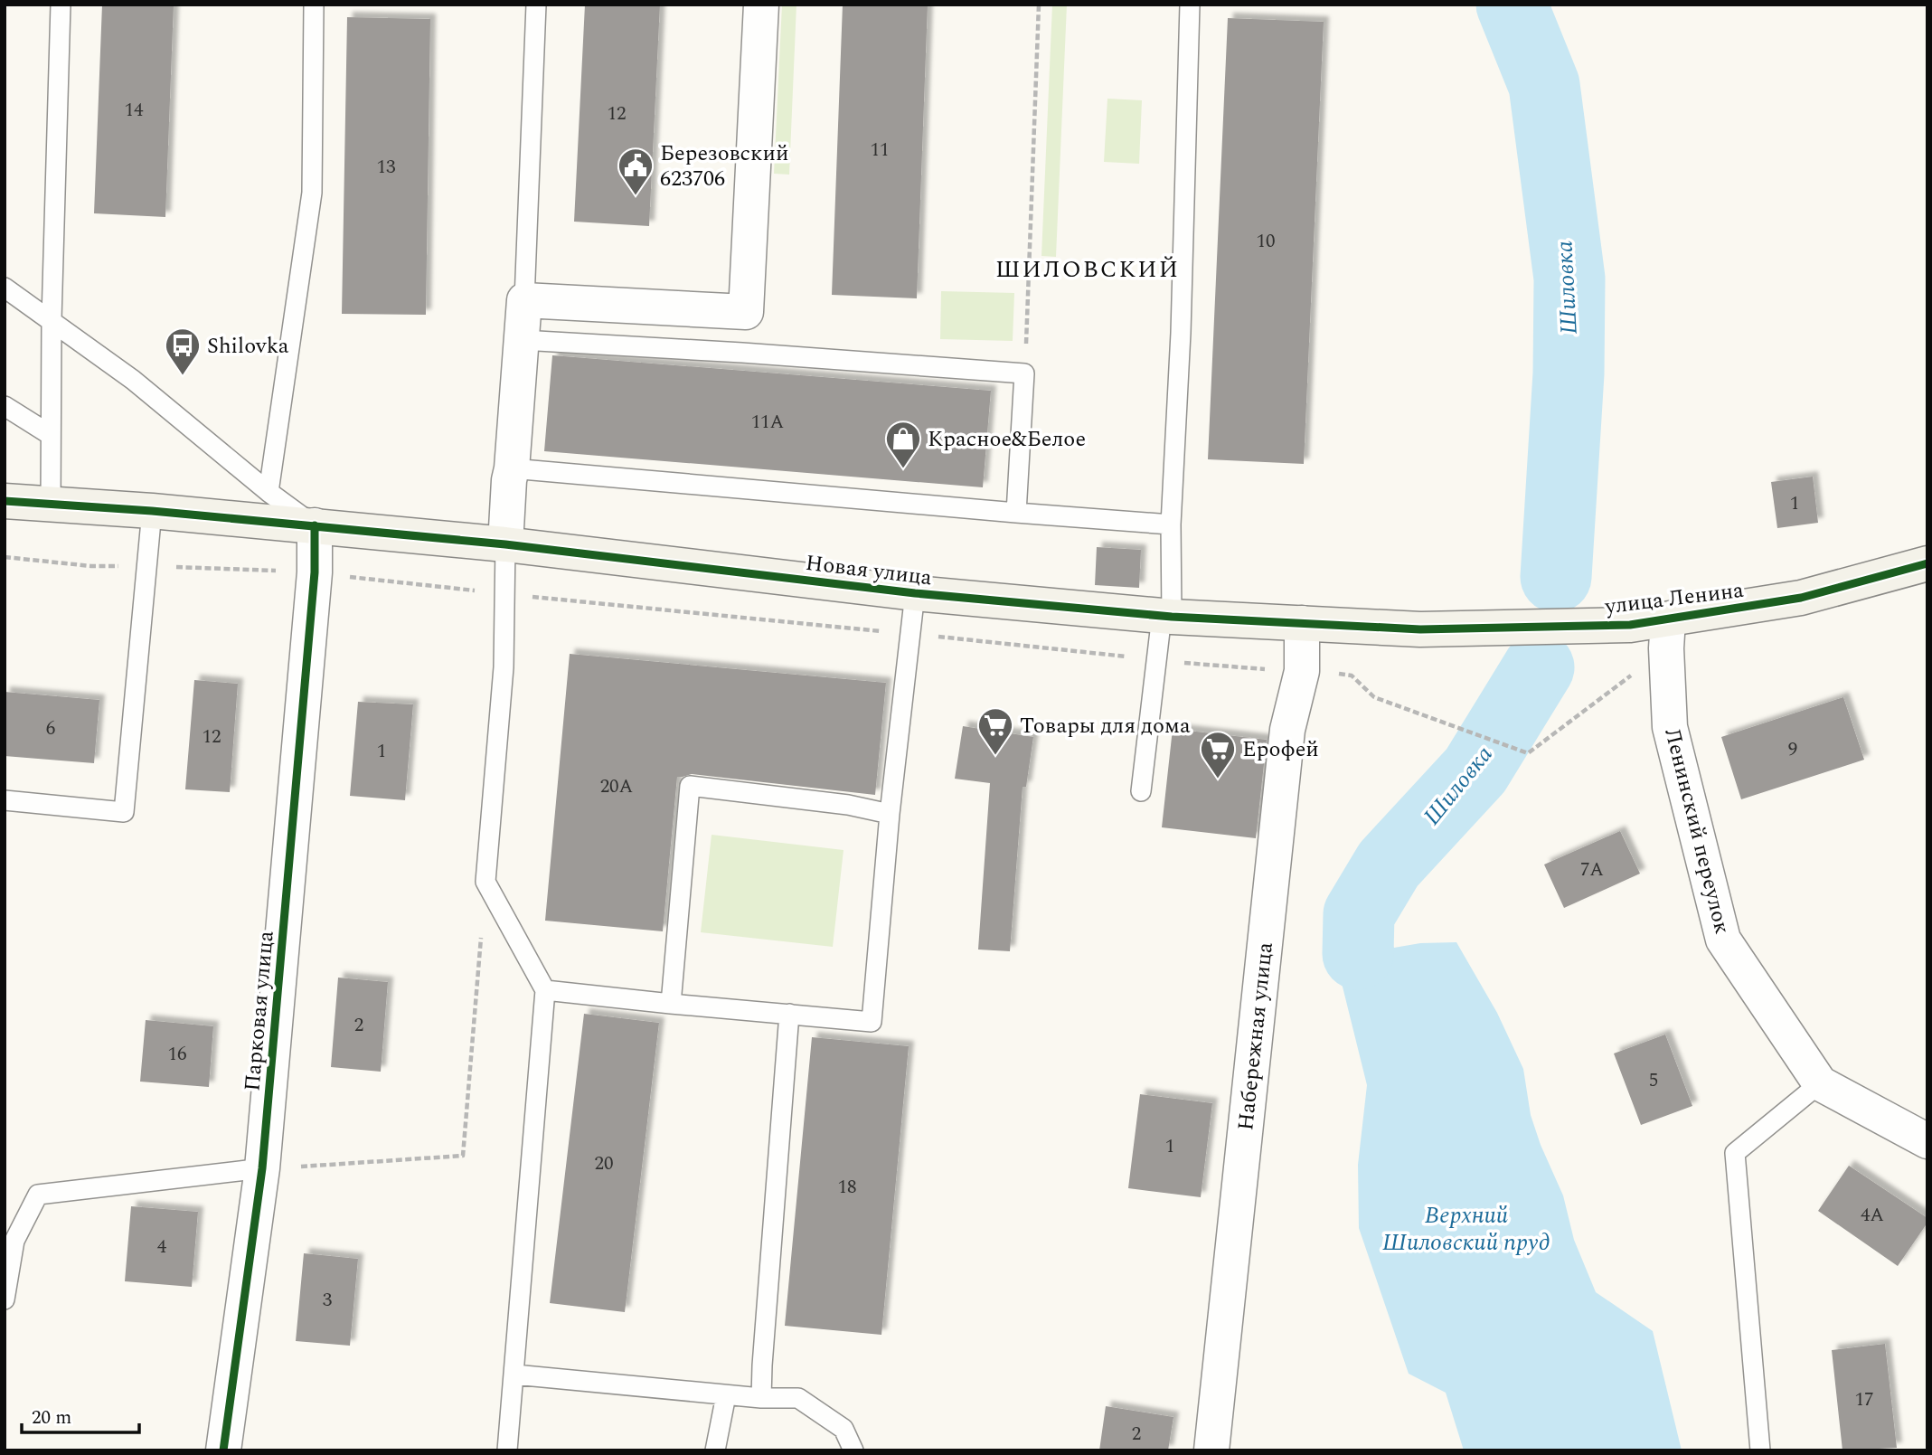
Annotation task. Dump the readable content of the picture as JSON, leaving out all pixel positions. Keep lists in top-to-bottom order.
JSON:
{
  "streets": {
    "street": [
      "Новая улица",
      "улица Ленина",
      "Ленинский переулок",
      "Парковая улица",
      "Набережная улица"
    ]
  },
  "crossings": [
    ["Новая улица", "улица Ленина"],
    ["Новая улица", "Парковая улица"],
    ["Новая улица", "Набережная улица"],
    ["улица Ленина", "Ленинский переулок"]
  ],
  "districts": ["ШИЛОВСКИЙ"],
  "water": ["Шиловка", "Верхний Шиловский пруд"],
  "places": {
    "public building": ["Березовский 623706"],
    "bus stop": ["Shilovka"],
    "shop": ["Красное&Белое"],
    "supermarket": ["Товары для дома", "Ерофей"]
  },
  "house_numbers": [
    "14",
    "12",
    "11",
    "13",
    "10",
    "11А",
    "1",
    "6",
    "12",
    "9",
    "1",
    "20А",
    "7А",
    "2",
    "16",
    "5",
    "1",
    "20",
    "18",
    "4А",
    "4",
    "3",
    "17",
    "2"
  ],
  "scale_bar": "20 m"
}
